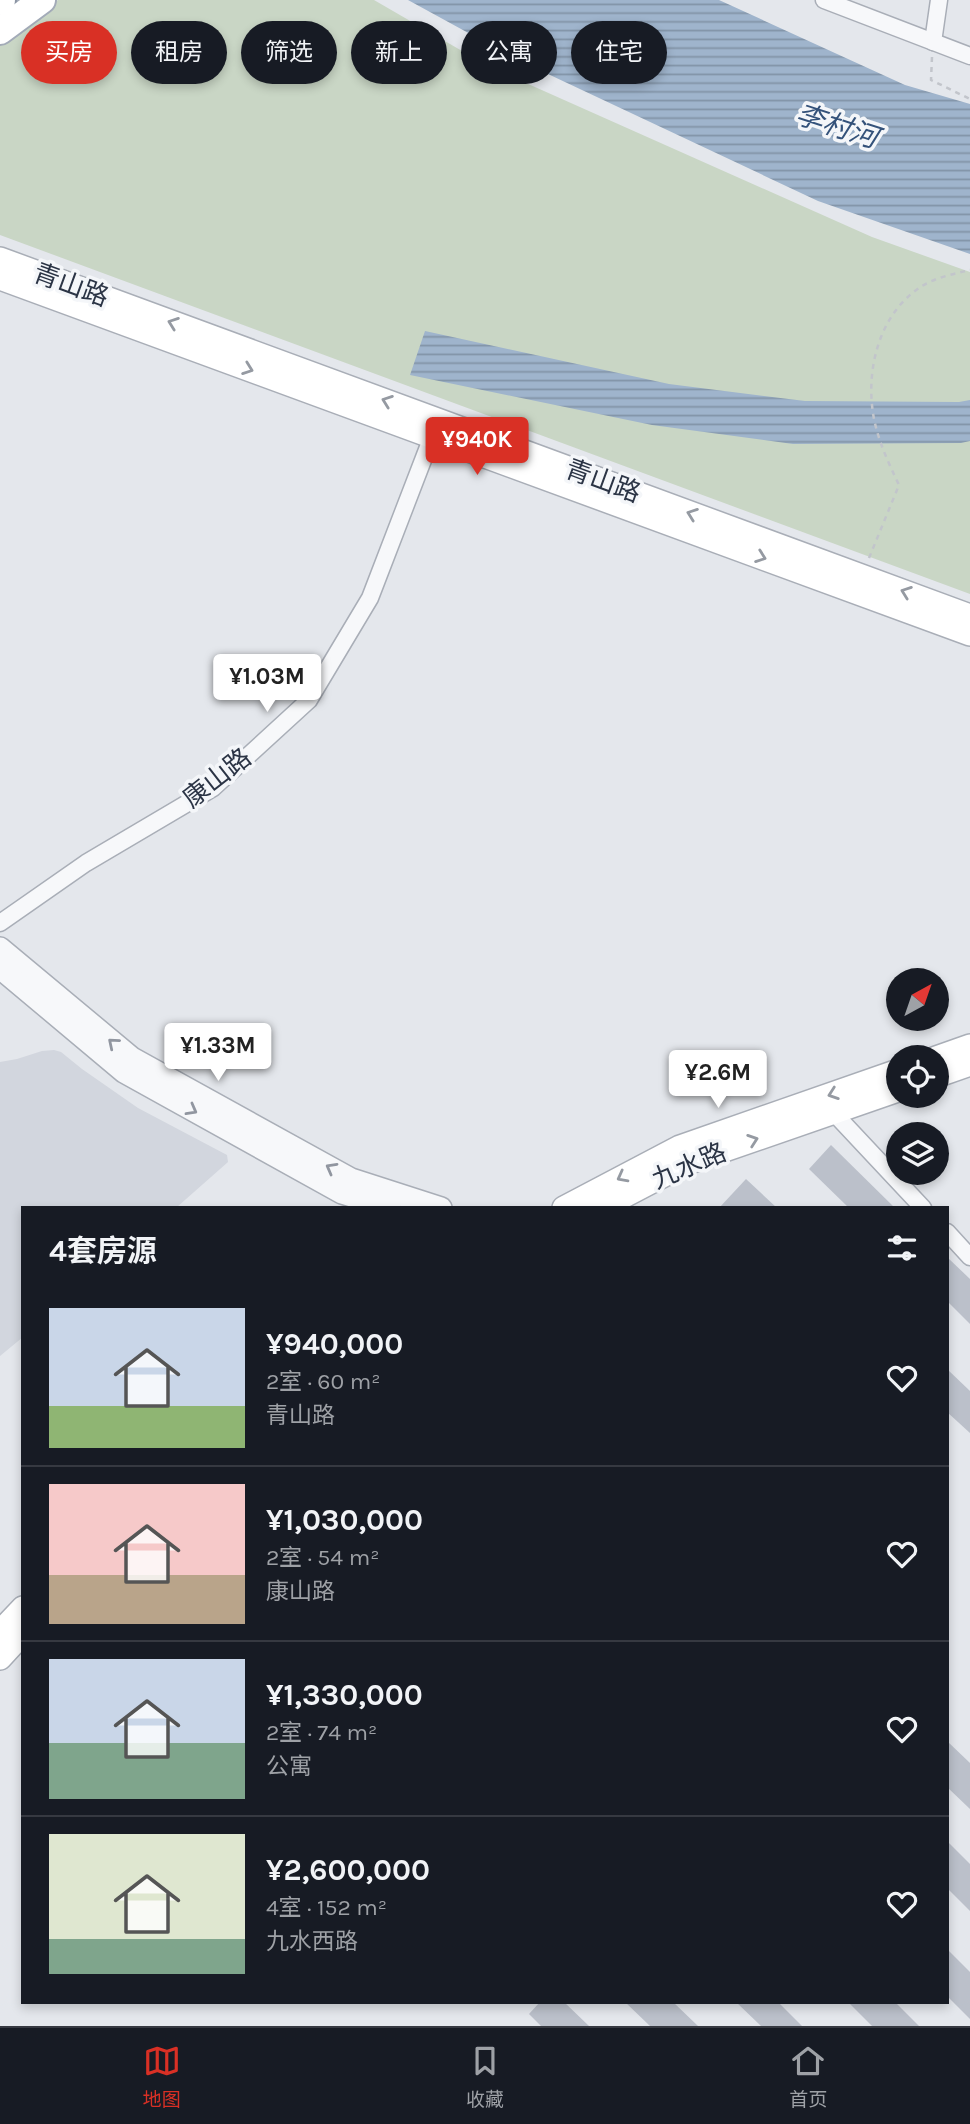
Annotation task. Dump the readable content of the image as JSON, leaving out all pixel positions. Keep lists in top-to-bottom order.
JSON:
{
  "streets": {
    "main road": ["青山路", "九水路"],
    "street": ["康山路"]
  },
  "crossings": [
    ["青山路", "康山路"]
  ],
  "water": ["李村河"],
  "north": "top right",
  "page": {
    "chip": [
      "买房",
      "租房",
      "筛选",
      "新上",
      "公寓",
      "住宅"
    ],
    "price": [
      "¥940K",
      "¥1.03M",
      "¥1.33M",
      "¥2.6M"
    ],
    "heading": "4套房源",
    "list": [
      {
        "name": "¥940,000",
        "note": "2室 · 60 m² · 青山路"
      },
      {
        "name": "¥1,030,000",
        "note": "2室 · 54 m² · 康山路"
      },
      {
        "name": "¥1,330,000",
        "note": "2室 · 74 m² · 公寓"
      },
      {
        "name": "¥2,600,000",
        "note": "4室 · 152 m² · 九水西路"
      }
    ],
    "tabs": ["地图", "收藏", "首页"]
  }
}
